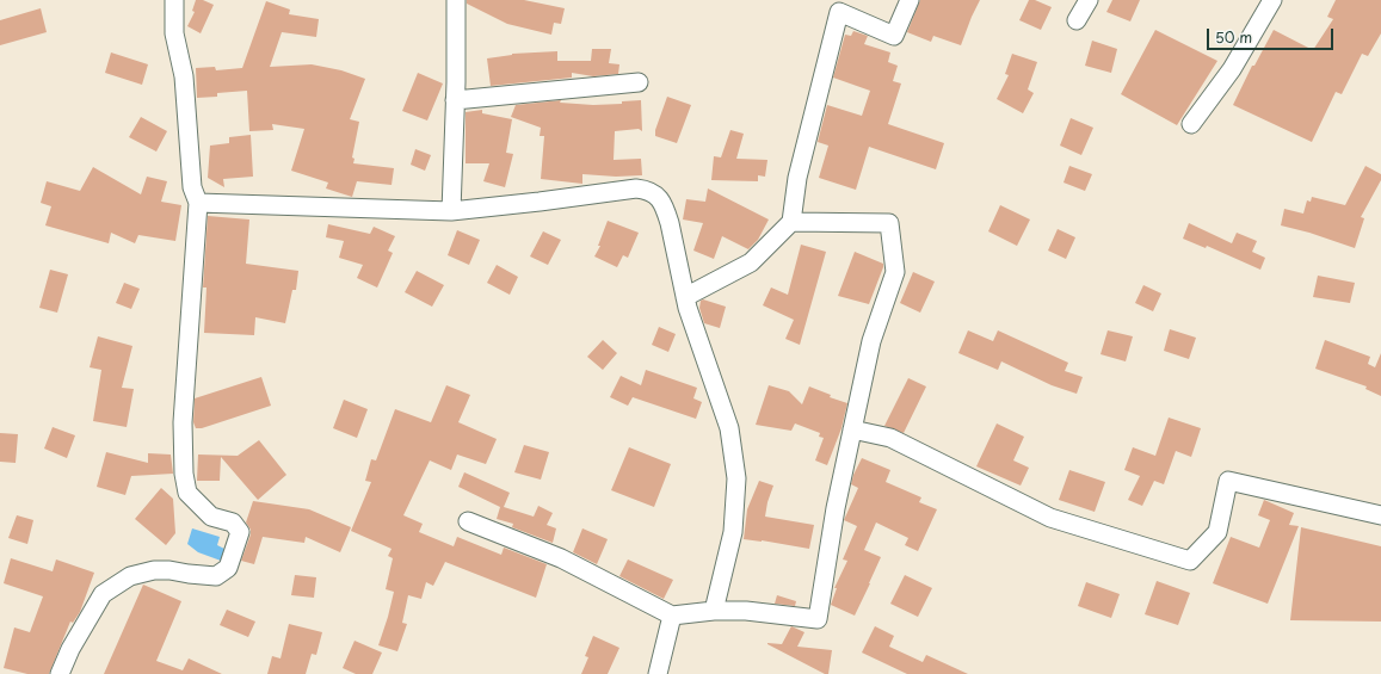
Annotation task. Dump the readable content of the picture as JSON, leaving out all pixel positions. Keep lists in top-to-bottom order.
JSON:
{
  "scale_bar": "50 m"
}
